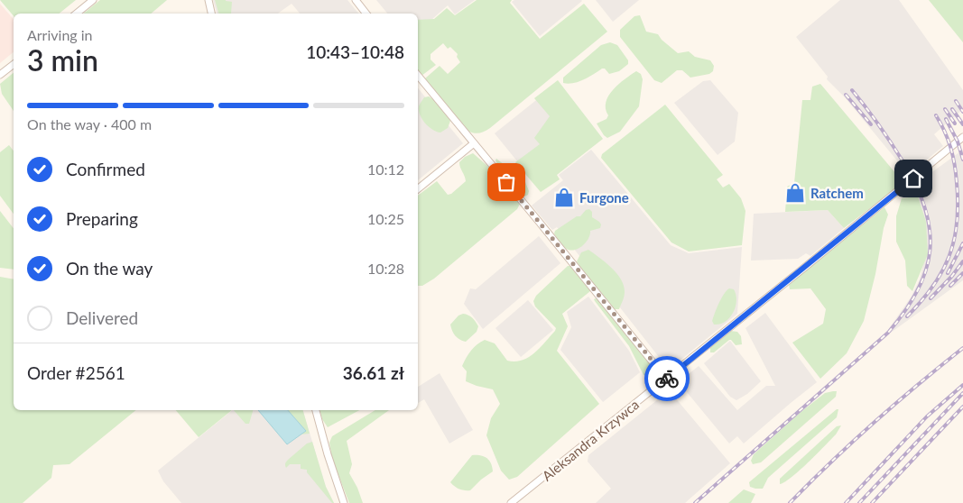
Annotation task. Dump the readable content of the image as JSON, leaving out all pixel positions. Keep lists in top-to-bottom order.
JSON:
{
  "streets": {
    "street": ["Aleksandra Krzywca"]
  },
  "places": {
    "shop": ["Ratchem", "Furgone"]
  },
  "page": {
    "heading": ["3 min", "Arriving in", "10:43–10:48"],
    "panel": ["Order #2561", "36.61 zł"],
    "bar": "On the way · 400 m",
    "list": [
      ["Confirmed", "10:12"],
      ["Preparing", "10:25"],
      ["On the way", "10:28"],
      "Delivered"
    ]
  }
}
